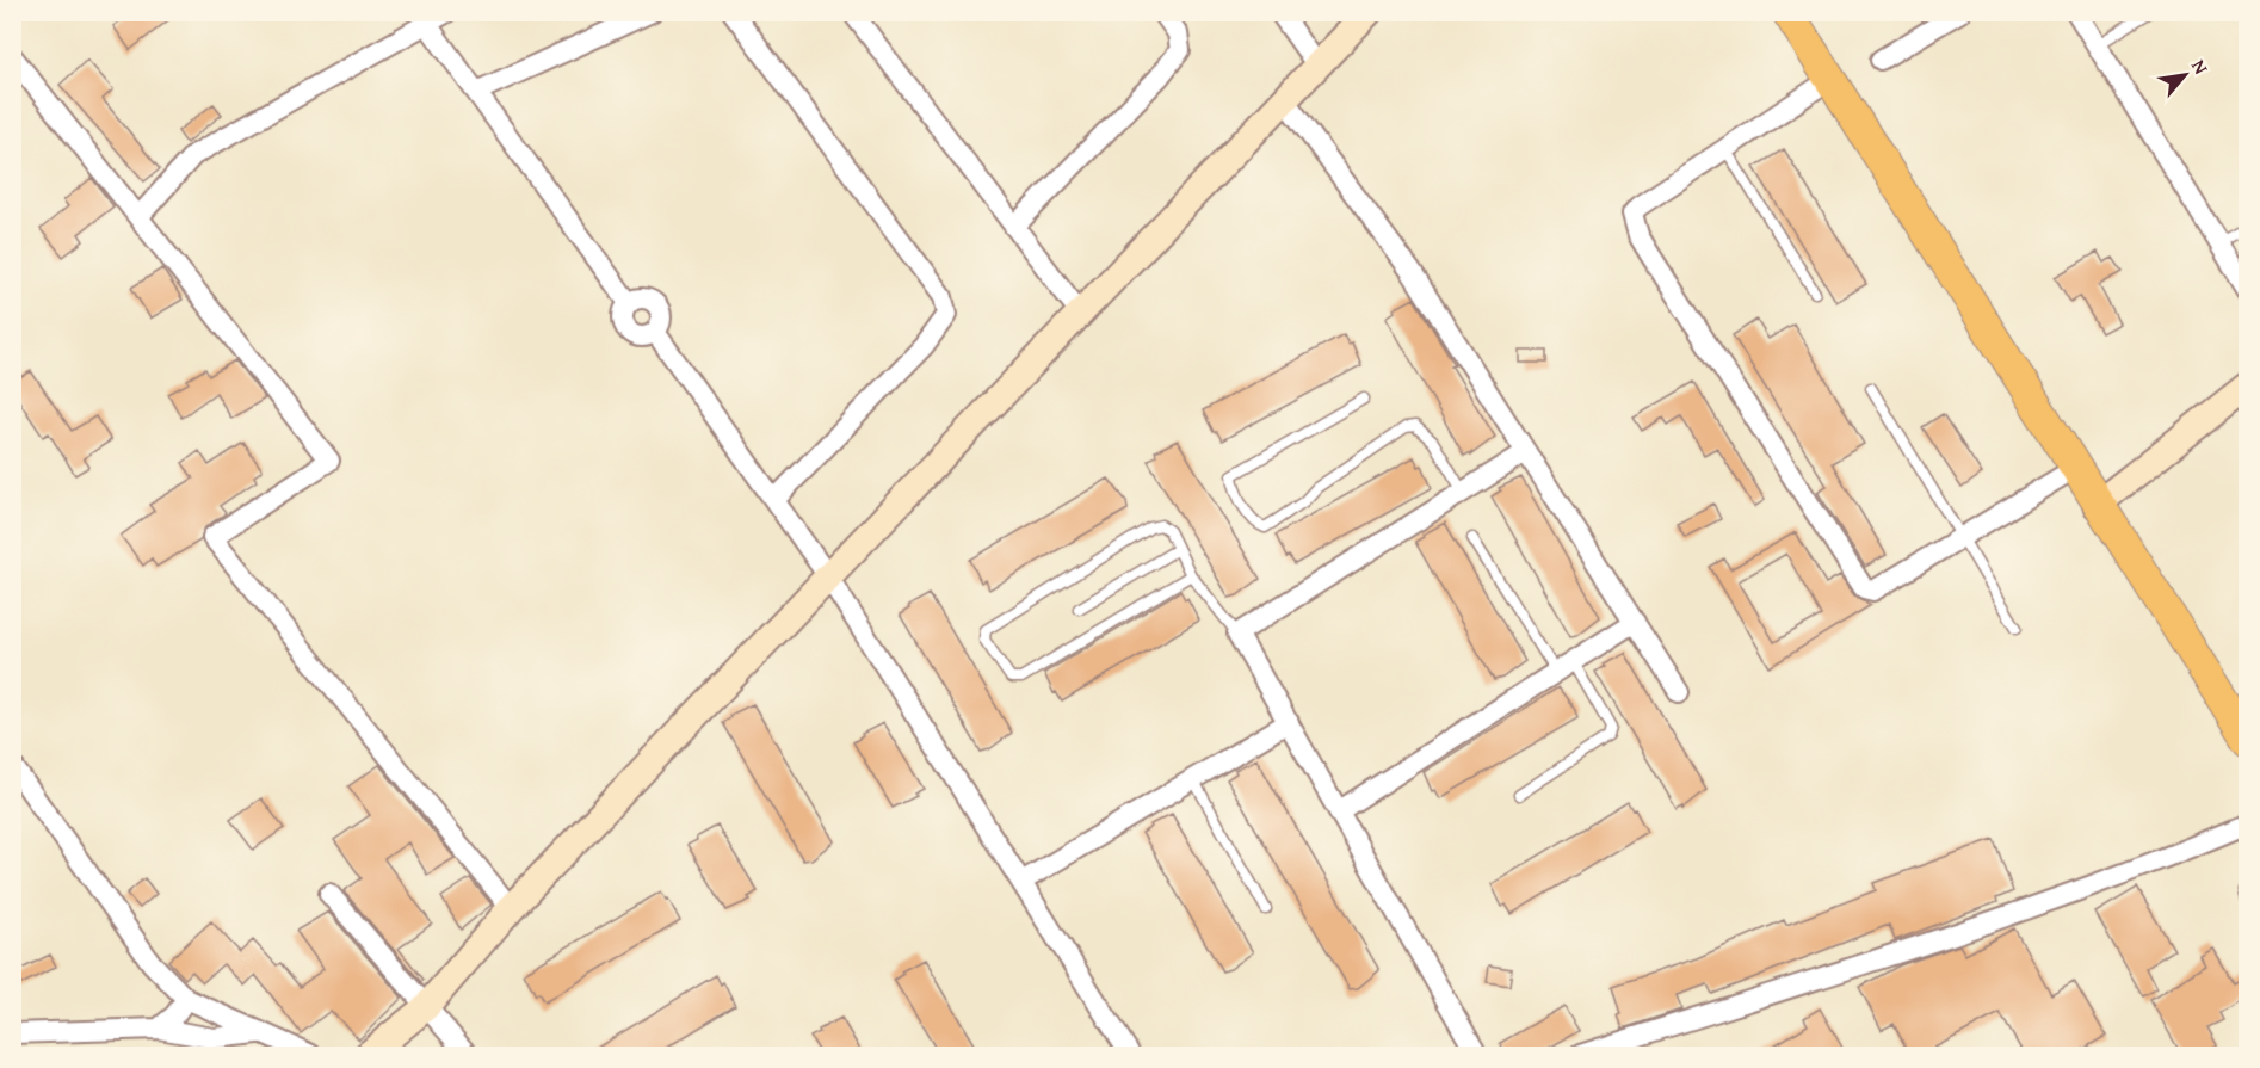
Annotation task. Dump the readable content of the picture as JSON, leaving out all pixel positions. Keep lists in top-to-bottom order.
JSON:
{
  "north": "top right"
}
